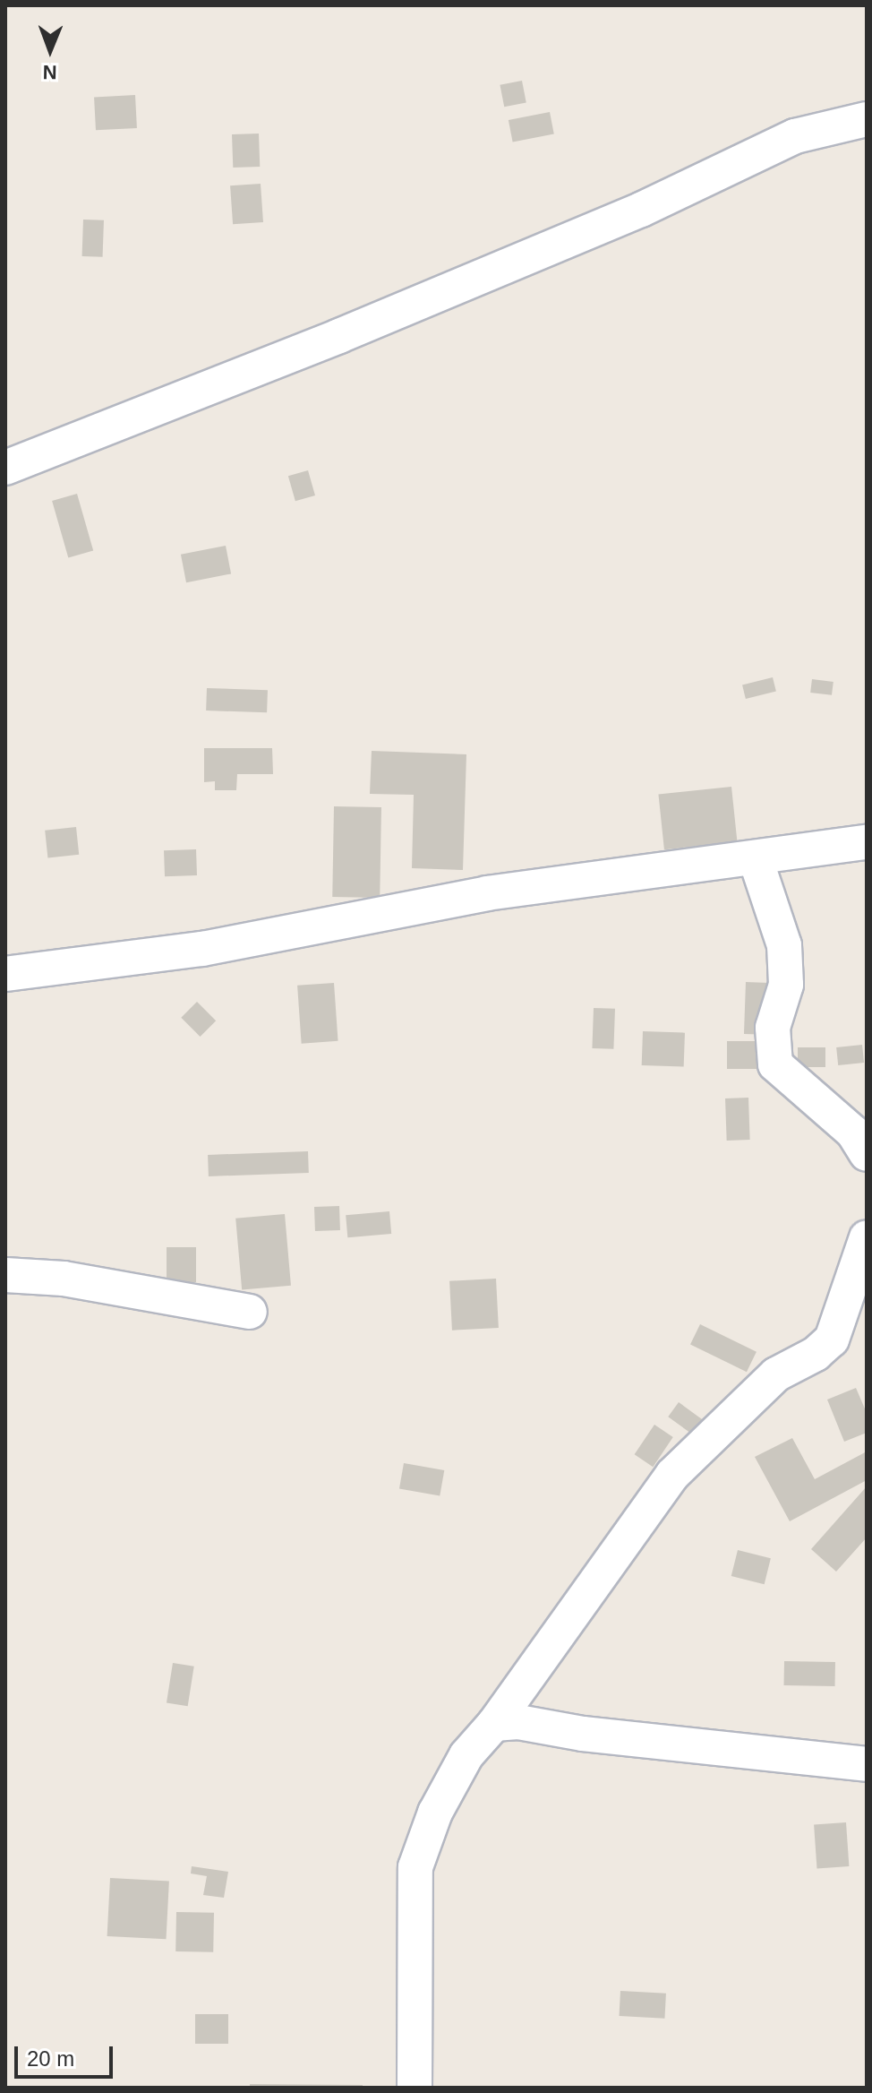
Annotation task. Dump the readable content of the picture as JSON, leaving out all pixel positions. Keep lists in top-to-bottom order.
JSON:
{
  "scale_bar": "20 m",
  "north": "bottom"
}
